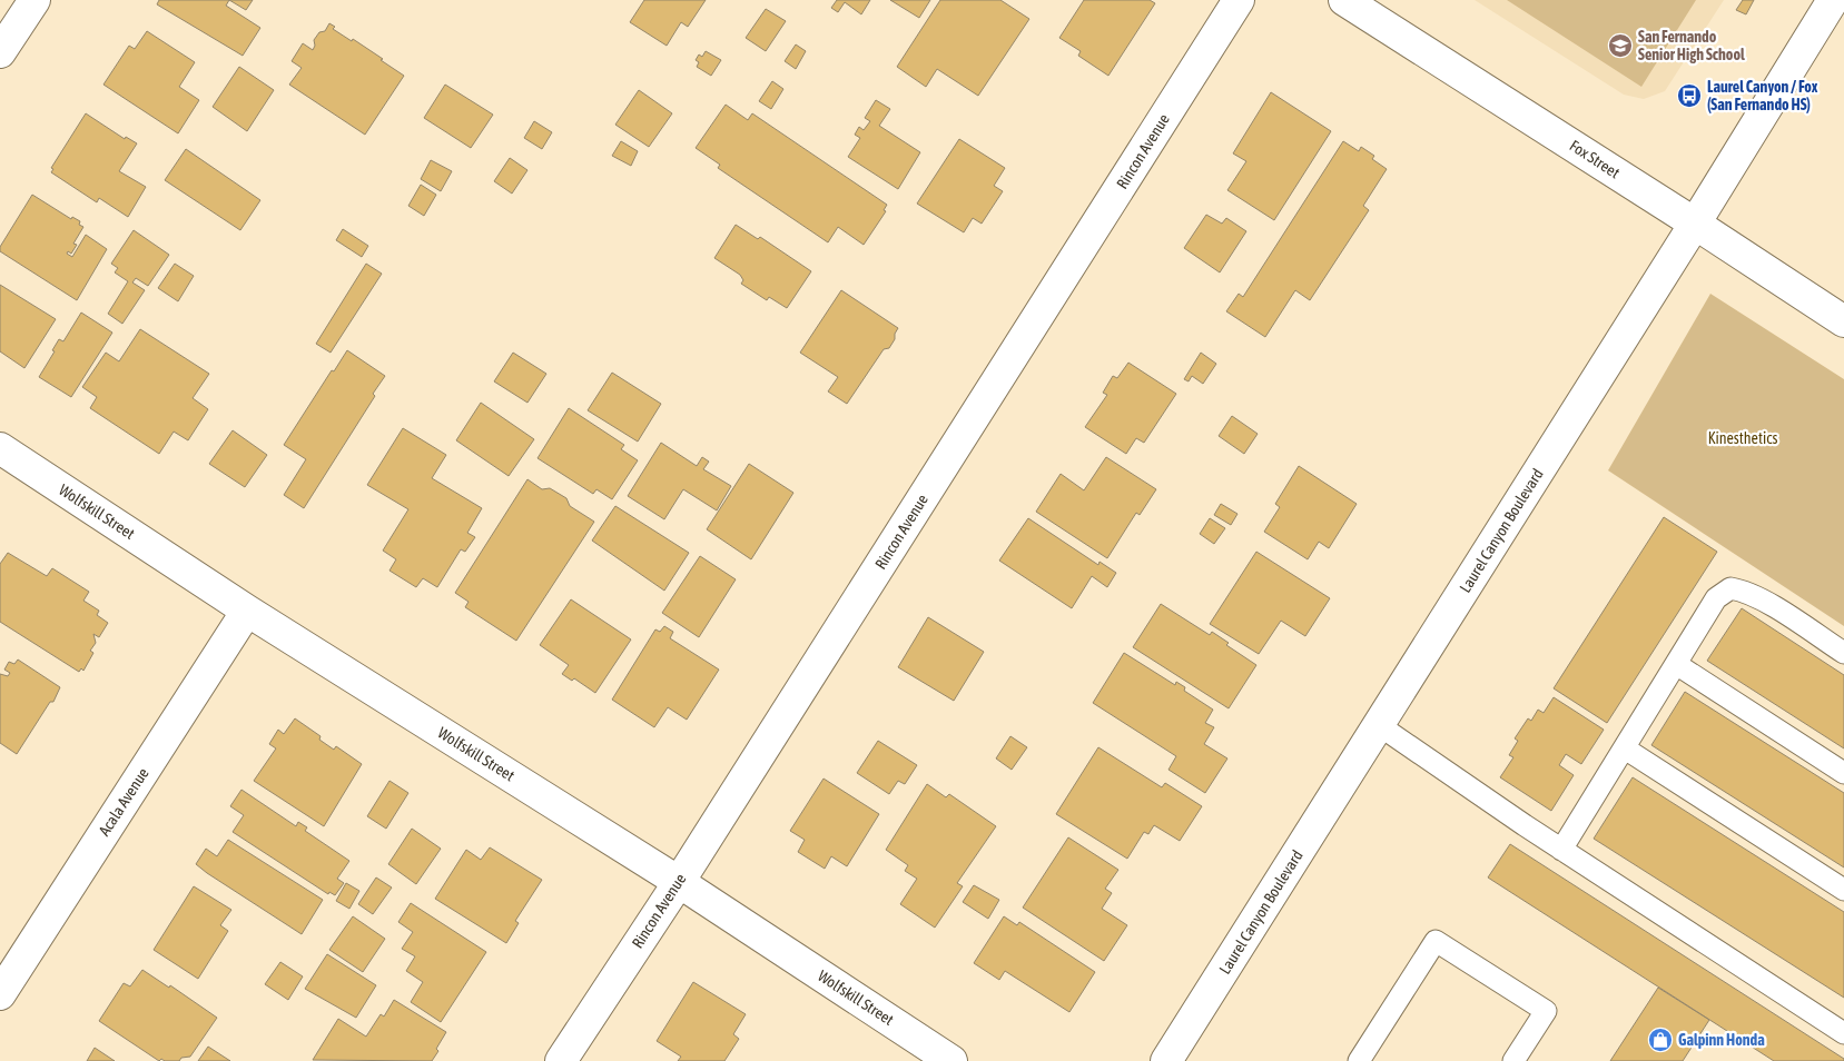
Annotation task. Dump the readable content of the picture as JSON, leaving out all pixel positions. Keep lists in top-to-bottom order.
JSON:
{
  "streets": {
    "street": [
      "Rincon Avenue",
      "Fox Street",
      "Wolfskill Street",
      "Laurel Canyon Boulevard",
      "Acala Avenue"
    ]
  },
  "crossings": [
    ["Rincon Avenue", "Wolfskill Street"],
    ["Fox Street", "Laurel Canyon Boulevard"],
    ["Wolfskill Street", "Acala Avenue"]
  ],
  "parks": ["Kinesthetics"],
  "places": {
    "school or university": ["San Fernando Senior High School"],
    "bus stop": ["Laurel Canyon / Fox (San Fernando HS)"],
    "shop": ["Galpinn Honda"]
  }
}
